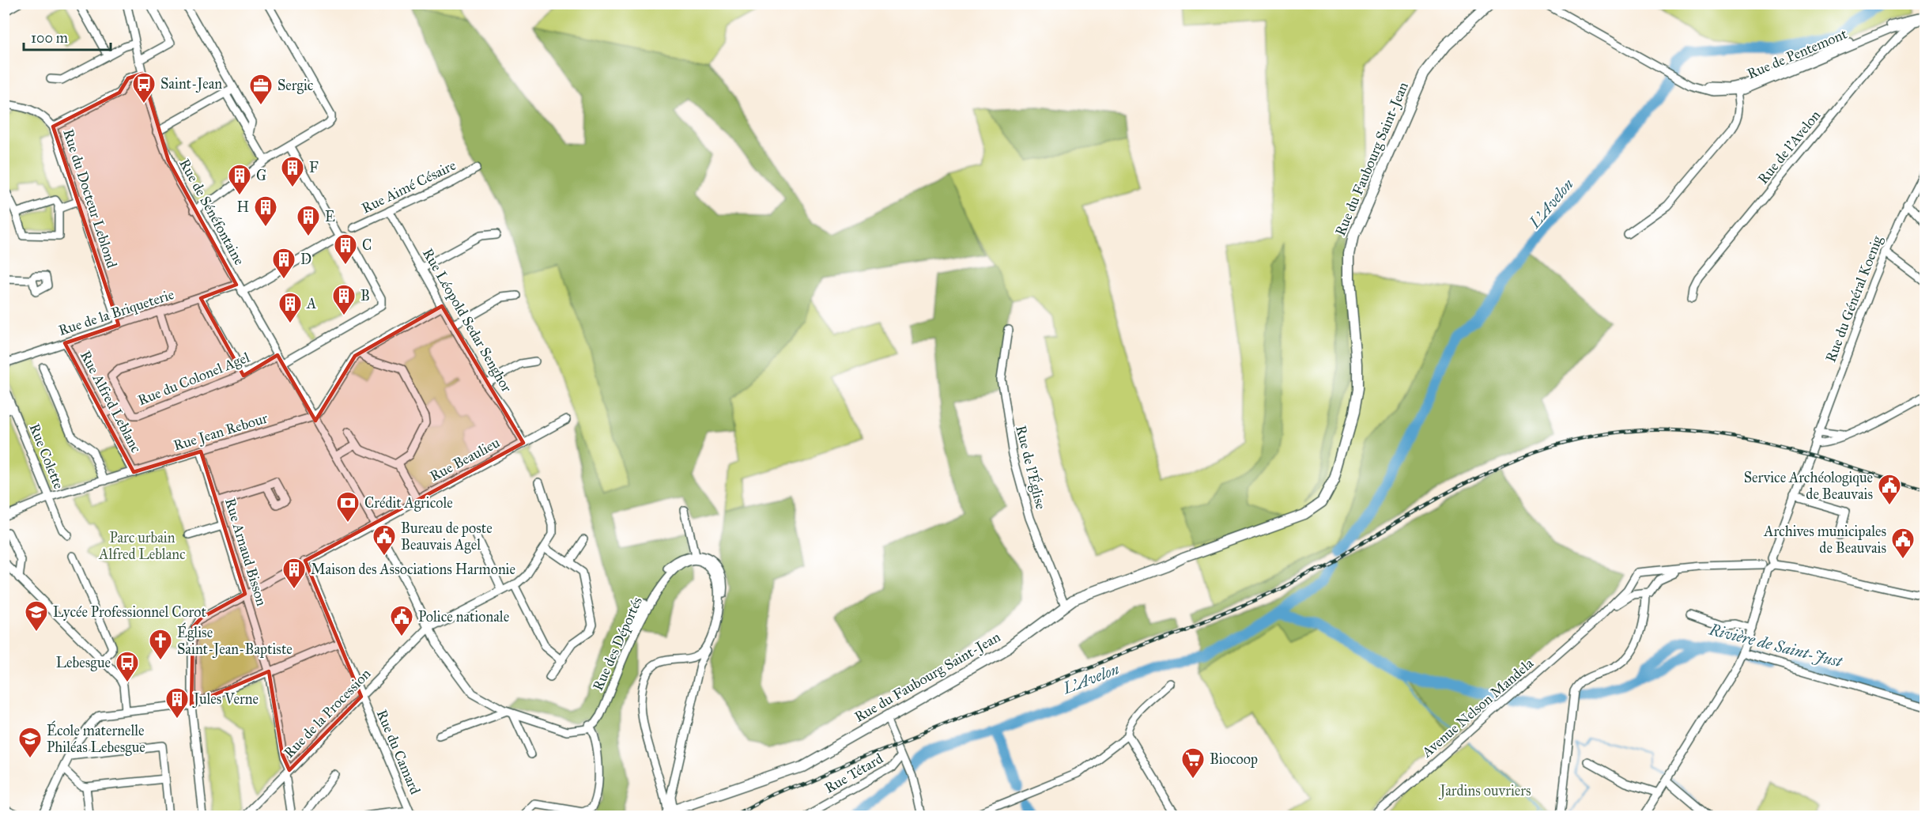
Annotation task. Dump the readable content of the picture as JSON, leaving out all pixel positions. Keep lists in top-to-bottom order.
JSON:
{
  "streets": {
    "main road": ["Rue du Faubourg Saint-Jean"],
    "street": [
      "Rue de Pentemont",
      "Rue de l'Avelon",
      "Rue Aimé Césaire",
      "Rue du Docteur Leblond",
      "Rue de Sénéfontaine",
      "Rue du Général Koenig",
      "Rue de la Briqueterie",
      "Rue Léopold Sedar Senghor",
      "Rue du Colonel Agel",
      "Rue Alfred Leblanc",
      "Rue Jean Rebour",
      "Rue Colette",
      "Rue Beaulieu",
      "Rue de l'Église",
      "Rue Arnaud Bisson",
      "Rue des Déportés",
      "Avenue Nelson Mandela",
      "Rue de la Procession",
      "Rue du Camard",
      "Rue Tétard"
    ]
  },
  "crossings": [
    ["Rue de Pentemont", "Rue de l'Avelon"],
    ["Rue du Faubourg Saint-Jean", "Rue de l'Église"],
    ["Rue du Faubourg Saint-Jean", "Rue Tétard"],
    ["Rue Aimé Césaire", "Rue Léopold Sedar Senghor"],
    ["Rue du Docteur Leblond", "Rue de Sénéfontaine"],
    ["Rue du Docteur Leblond", "Rue de la Briqueterie"],
    ["Rue de Sénéfontaine", "Rue de la Briqueterie"],
    ["Rue de Sénéfontaine", "Rue du Colonel Agel"],
    ["Rue de Sénéfontaine", "Rue Jean Rebour"],
    ["Rue de la Briqueterie", "Rue Alfred Leblanc"],
    ["Rue Léopold Sedar Senghor", "Rue Beaulieu"],
    ["Rue Alfred Leblanc", "Rue Jean Rebour"],
    ["Rue Jean Rebour", "Rue Colette"],
    ["Rue Jean Rebour", "Rue Arnaud Bisson"],
    ["Rue Beaulieu", "Rue Arnaud Bisson"],
    ["Rue Beaulieu", "Rue du Camard"],
    ["Rue Arnaud Bisson", "Rue de la Procession"],
    ["Rue de la Procession", "Rue du Camard"]
  ],
  "water": ["L'Avelon", "Rivière de Saint-Just"],
  "parks": ["Parc urbain Alfred Leblanc", "Jardins ouvriers"],
  "places": {
    "bus stop": ["Saint-Jean", "Lebesgue"],
    "office": ["Sergic"],
    "building": [
      "F",
      "G",
      "H",
      "E",
      "C",
      "D",
      "B",
      "A",
      "Maison des Associations Harmonie",
      "Jules Verne"
    ],
    "public building": [
      "Service Archéologique de Beauvais",
      "Bureau de poste Beauvais Agel",
      "Archives municipales de Beauvais",
      "Police nationale"
    ],
    "bank": ["Crédit Agricole"],
    "school or university": ["Lycée Professionnel Corot", "École maternelle Philéas Lebesgue"],
    "church": ["Église Saint-Jean-Baptiste"],
    "supermarket": ["Biocoop"]
  },
  "scale_bar": "100 m"
}
